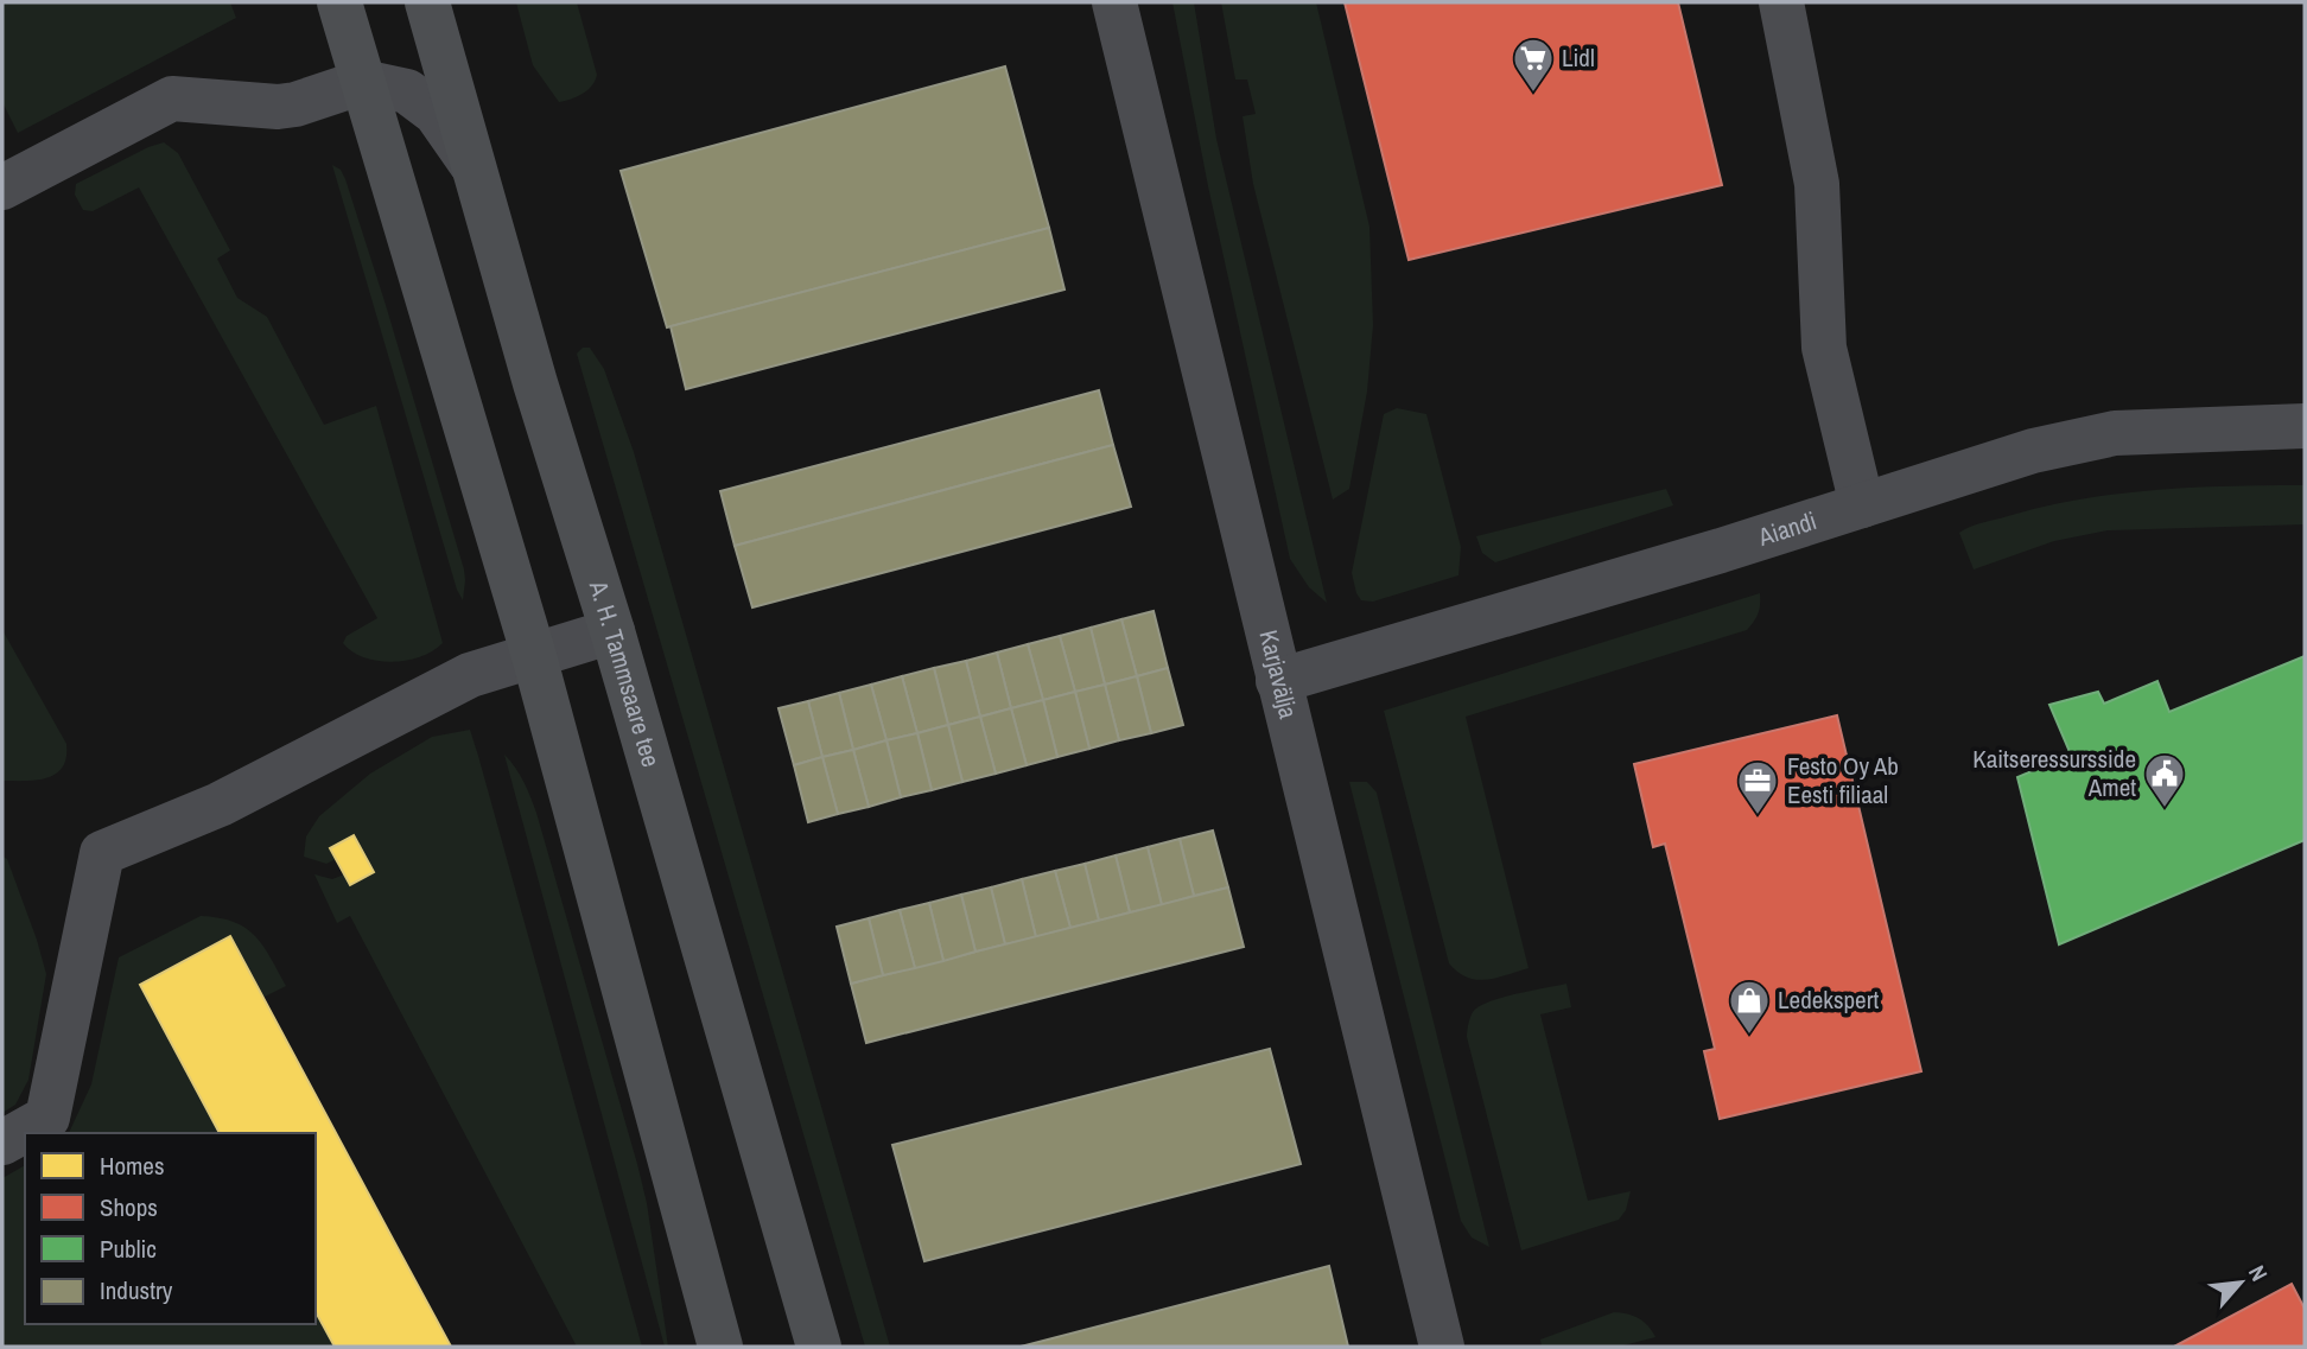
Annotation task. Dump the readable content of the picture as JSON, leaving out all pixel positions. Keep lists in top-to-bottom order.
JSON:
{
  "streets": {
    "main road": ["A. H. Tammsaare tee"],
    "street": ["Aiandi", "Karjavälja"]
  },
  "crossings": [
    ["Aiandi", "Karjavälja"]
  ],
  "places": {
    "supermarket": ["Lidl"],
    "public building": ["Kaitseressursside Amet"],
    "office": ["Festo Oy Ab Eesti filiaal"],
    "shop": ["Ledekspert"]
  },
  "legend": [
    "Homes",
    "Shops",
    "Public",
    "Industry"
  ],
  "north": "top right"
}
